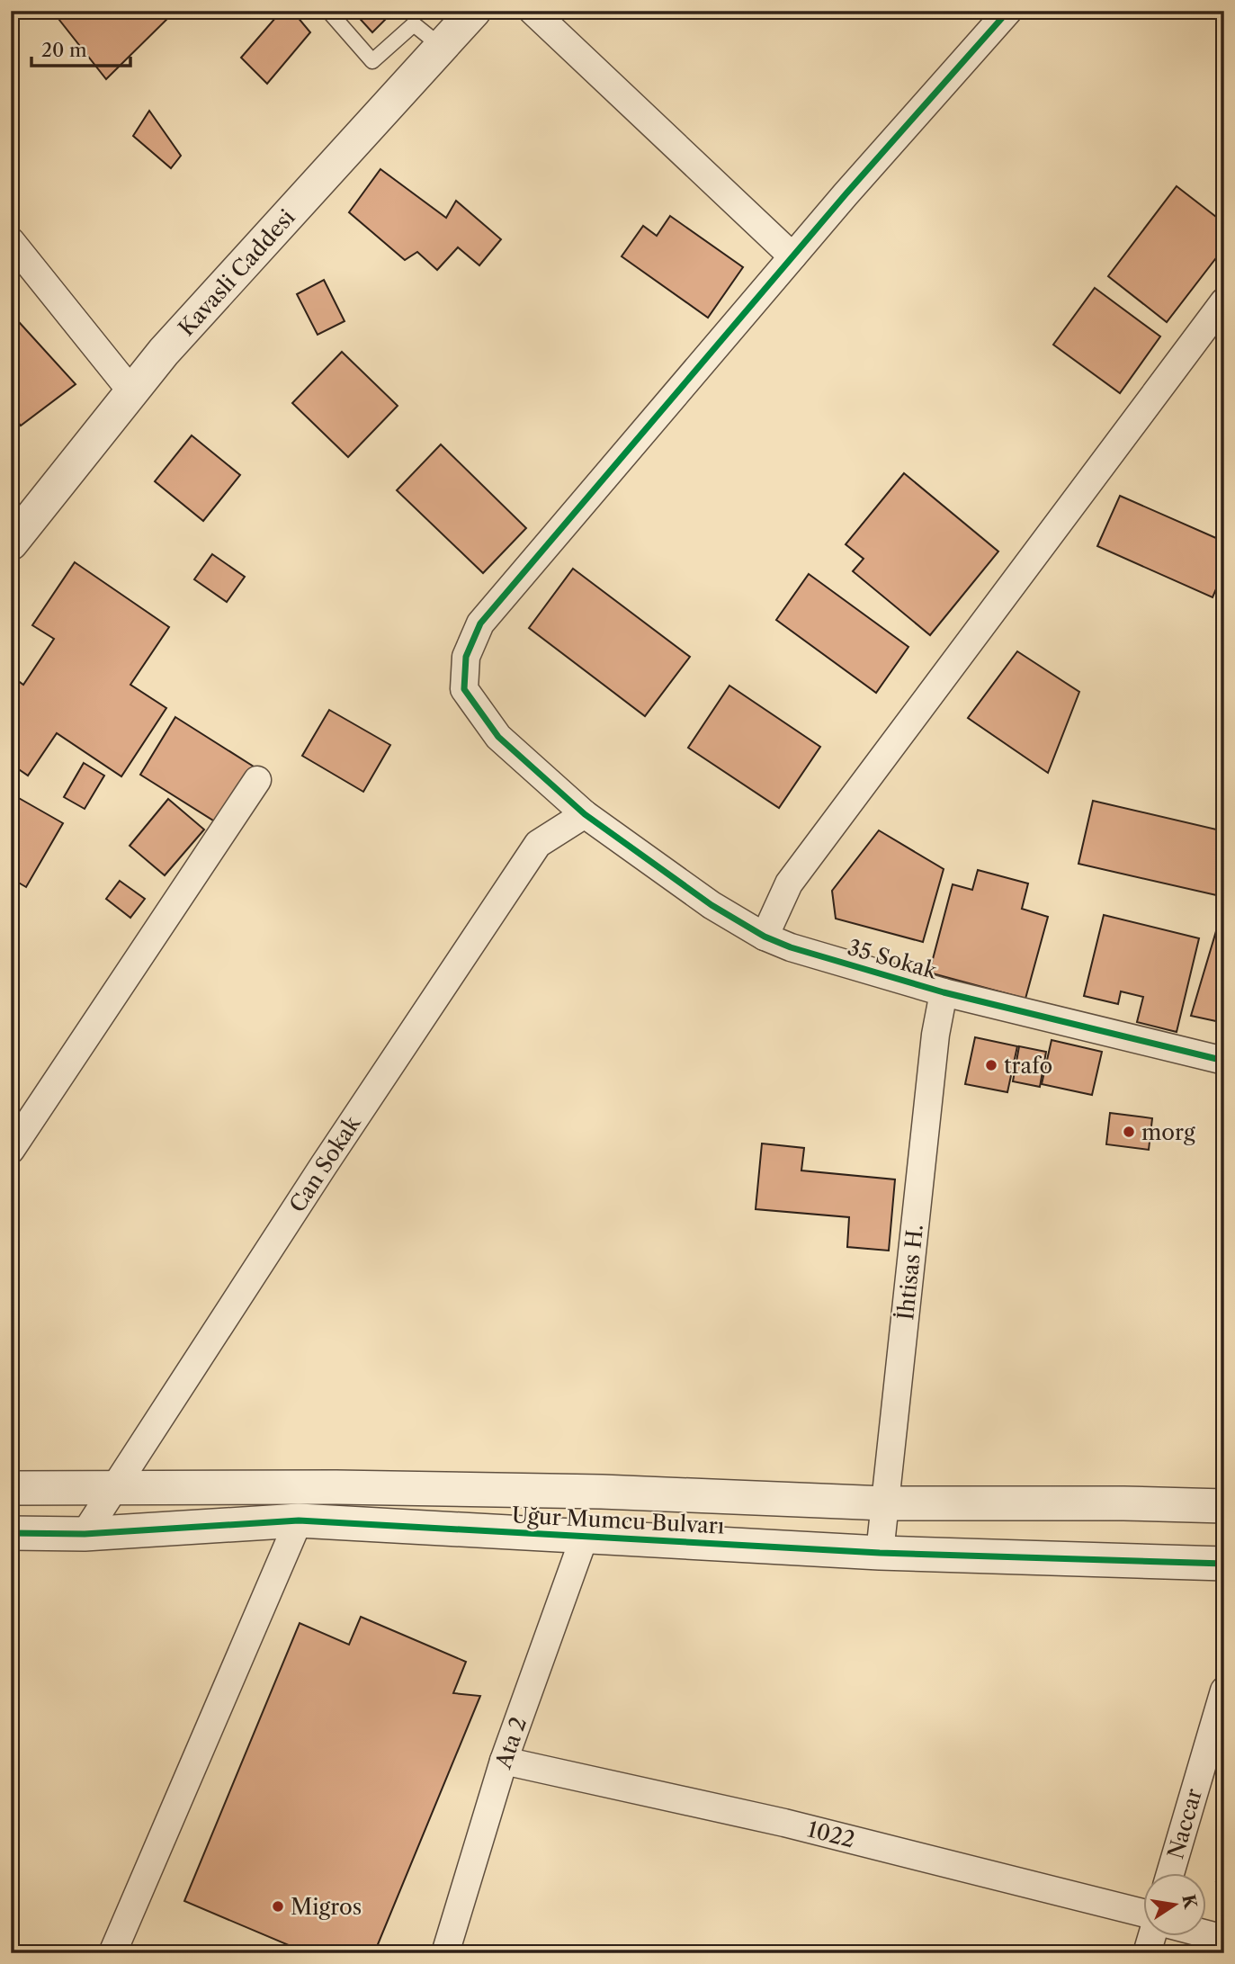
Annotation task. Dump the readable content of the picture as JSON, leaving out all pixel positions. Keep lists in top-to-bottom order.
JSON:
{
  "streets": {
    "street": [
      "Kavasli Caddesi",
      "35 Sokak",
      "Can Sokak",
      "İhtisas H.",
      "Uğur Mumcu Bulvarı",
      "Ata 2",
      "Naccar",
      "1022"
    ]
  },
  "crossings": [
    ["35 Sokak", "Can Sokak"],
    ["35 Sokak", "İhtisas H."],
    ["Can Sokak", "Uğur Mumcu Bulvarı"],
    ["İhtisas H.", "Uğur Mumcu Bulvarı"],
    ["Uğur Mumcu Bulvarı", "Ata 2"],
    ["Ata 2", "1022"]
  ],
  "places": ["trafo", "morg", "Migros"],
  "scale_bar": "20 m",
  "north": "right"
}
